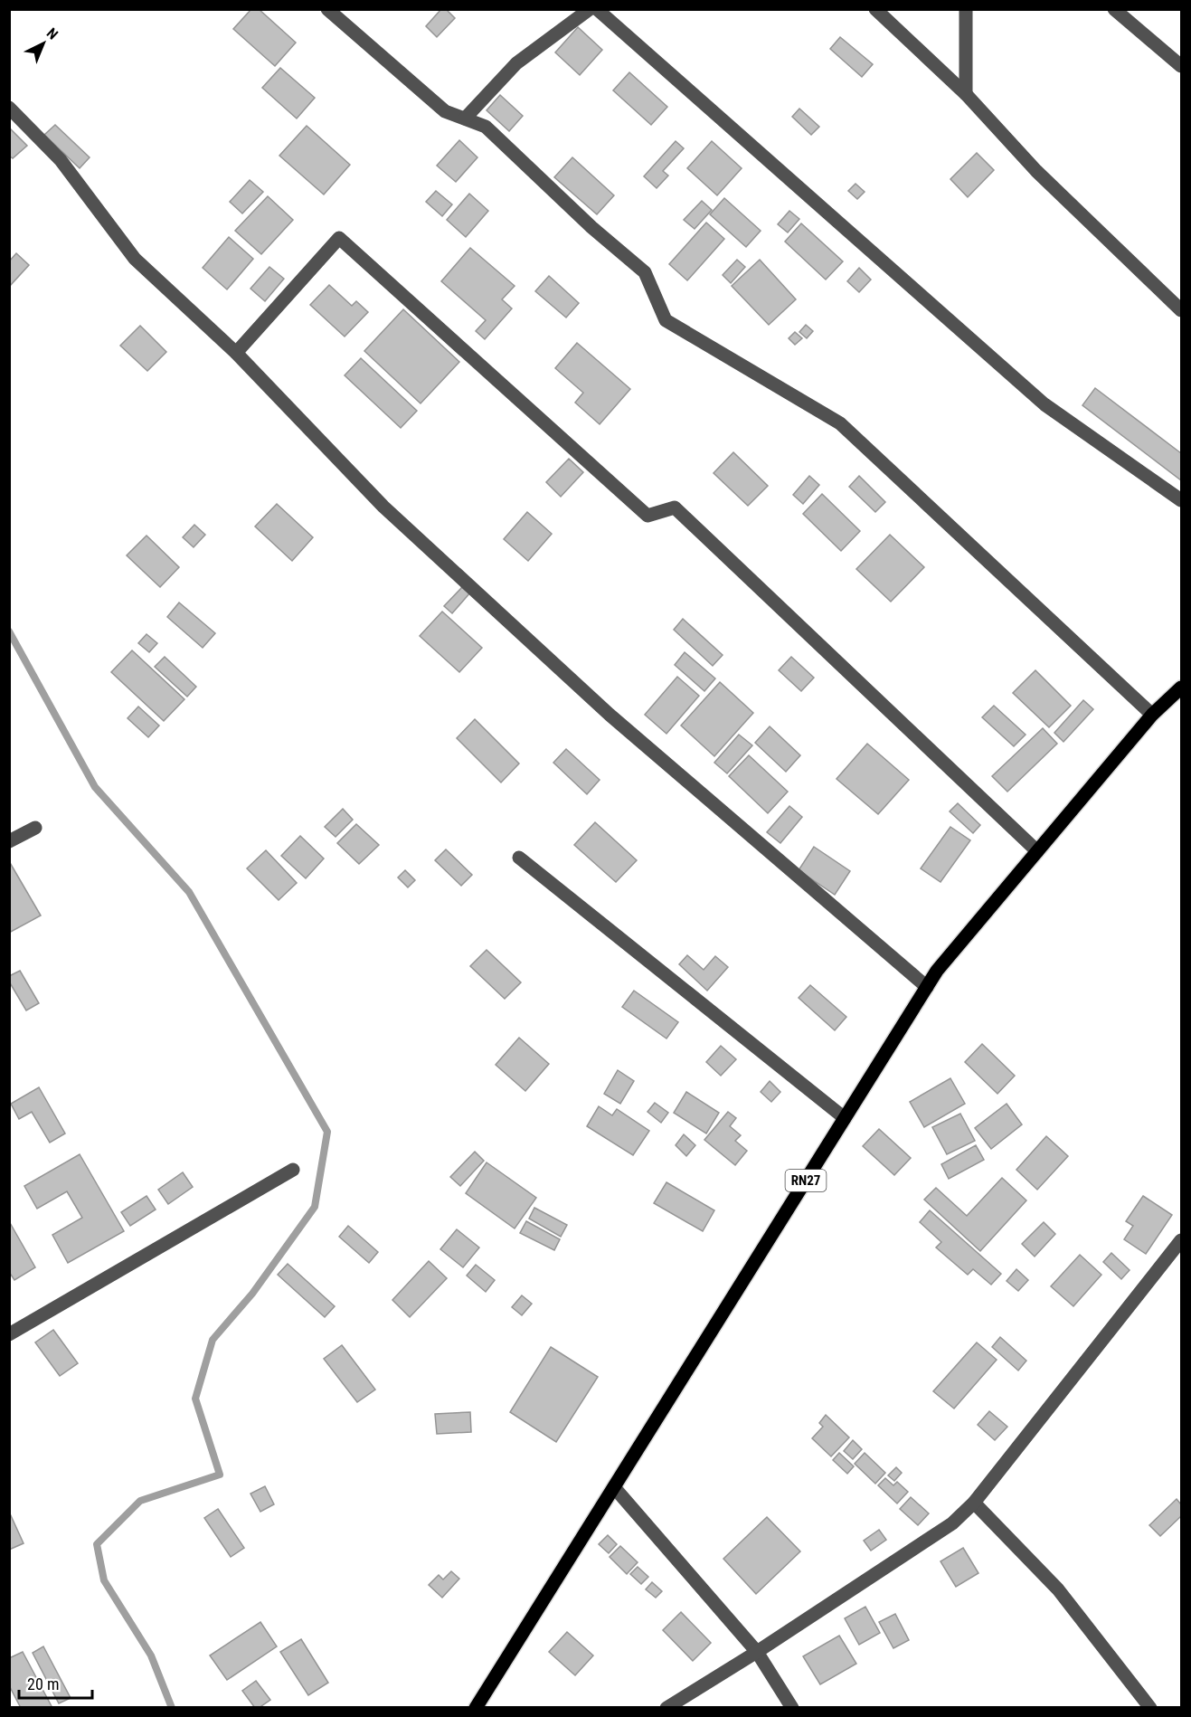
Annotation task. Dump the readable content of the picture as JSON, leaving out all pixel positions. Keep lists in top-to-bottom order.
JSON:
{
  "streets": {
    "main road": ["RN27"]
  },
  "scale_bar": "20 m",
  "north": "top right"
}
